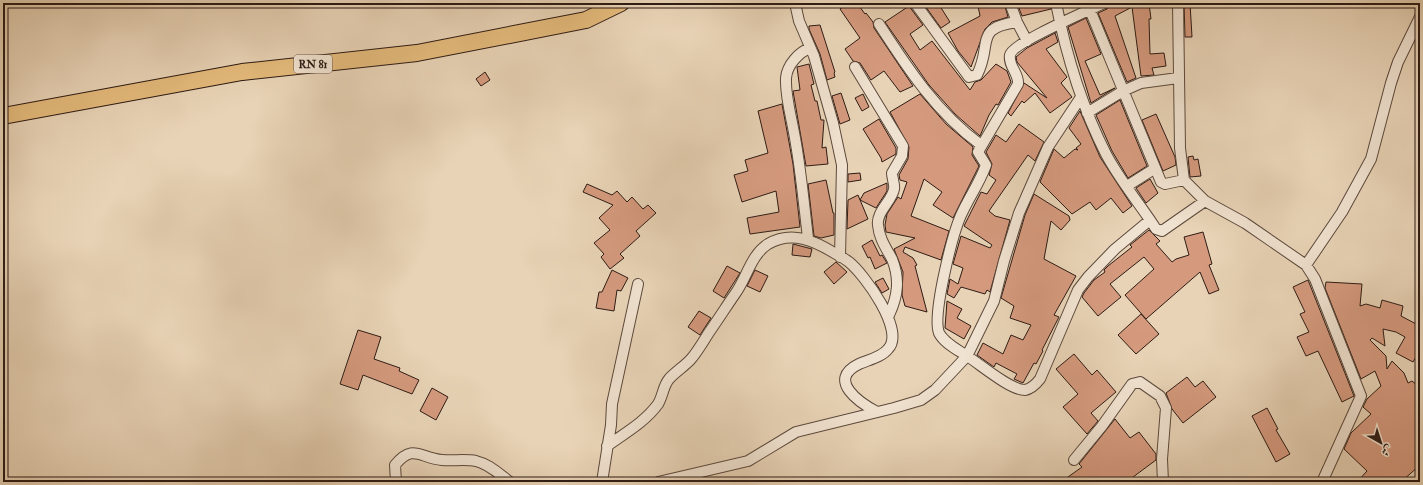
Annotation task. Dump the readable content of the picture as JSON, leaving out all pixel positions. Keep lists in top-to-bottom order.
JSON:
{
  "streets": {
    "main road": ["RN 81"]
  },
  "north": "bottom right"
}
